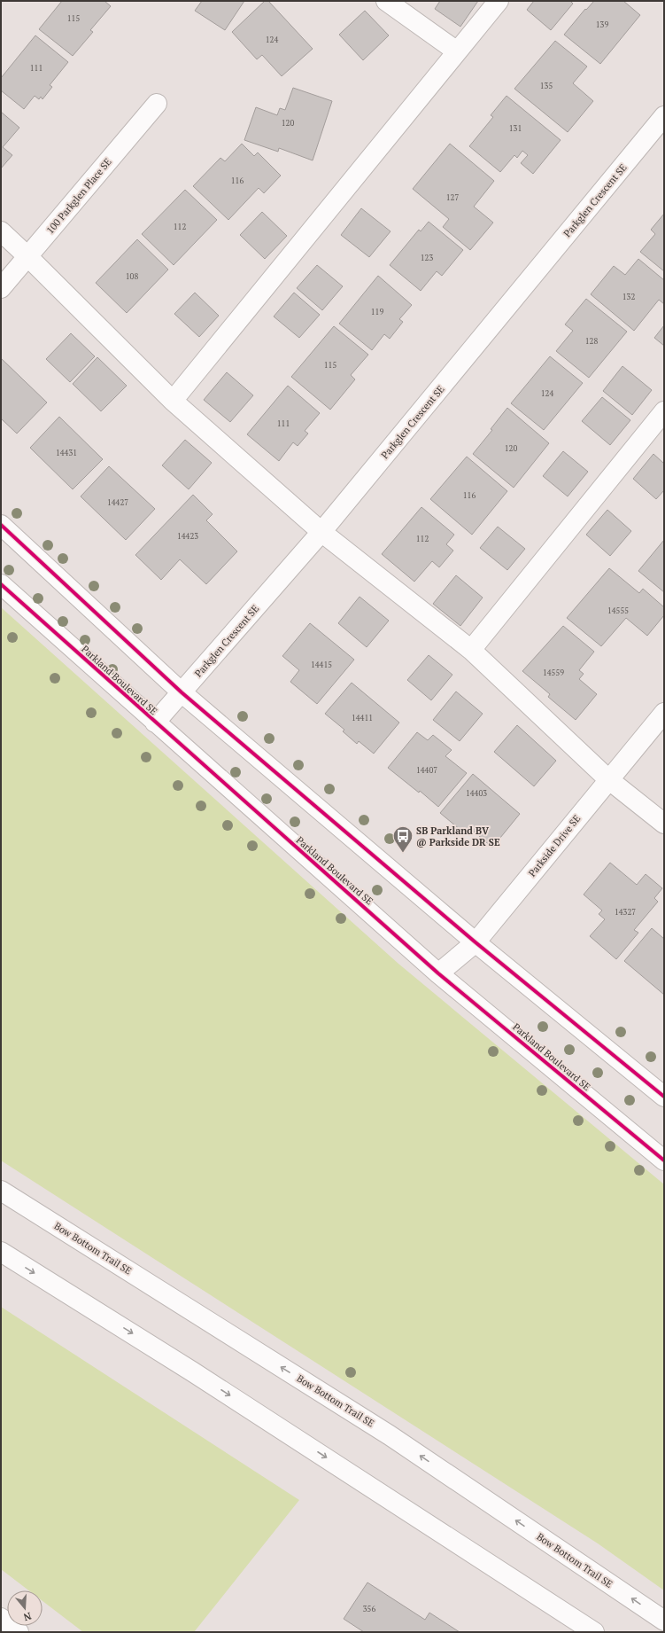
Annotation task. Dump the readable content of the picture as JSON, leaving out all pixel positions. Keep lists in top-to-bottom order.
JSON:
{
  "streets": {
    "street": [
      "100 Parkglen Place SE",
      "Parkglen Crescent SE",
      "Parkland Boulevard SE",
      "Parkside Drive SE",
      "Bow Bottom Trail SE"
    ]
  },
  "crossings": [
    ["Parkglen Crescent SE", "Parkland Boulevard SE"],
    ["Parkland Boulevard SE", "Parkside Drive SE"]
  ],
  "places": {
    "bus stop": ["SB Parkland BV @ Parkside DR SE"]
  },
  "house_numbers": [
    "115",
    "139",
    "124",
    "111",
    "135",
    "120",
    "131",
    "116",
    "127",
    "112",
    "123",
    "108",
    "132",
    "119",
    "128",
    "115",
    "124",
    "111",
    "120",
    "14431",
    "116",
    "14427",
    "14423",
    "112",
    "14555",
    "14415",
    "14559",
    "14411",
    "14407",
    "14403",
    "14327",
    "356"
  ],
  "north": "bottom"
}
